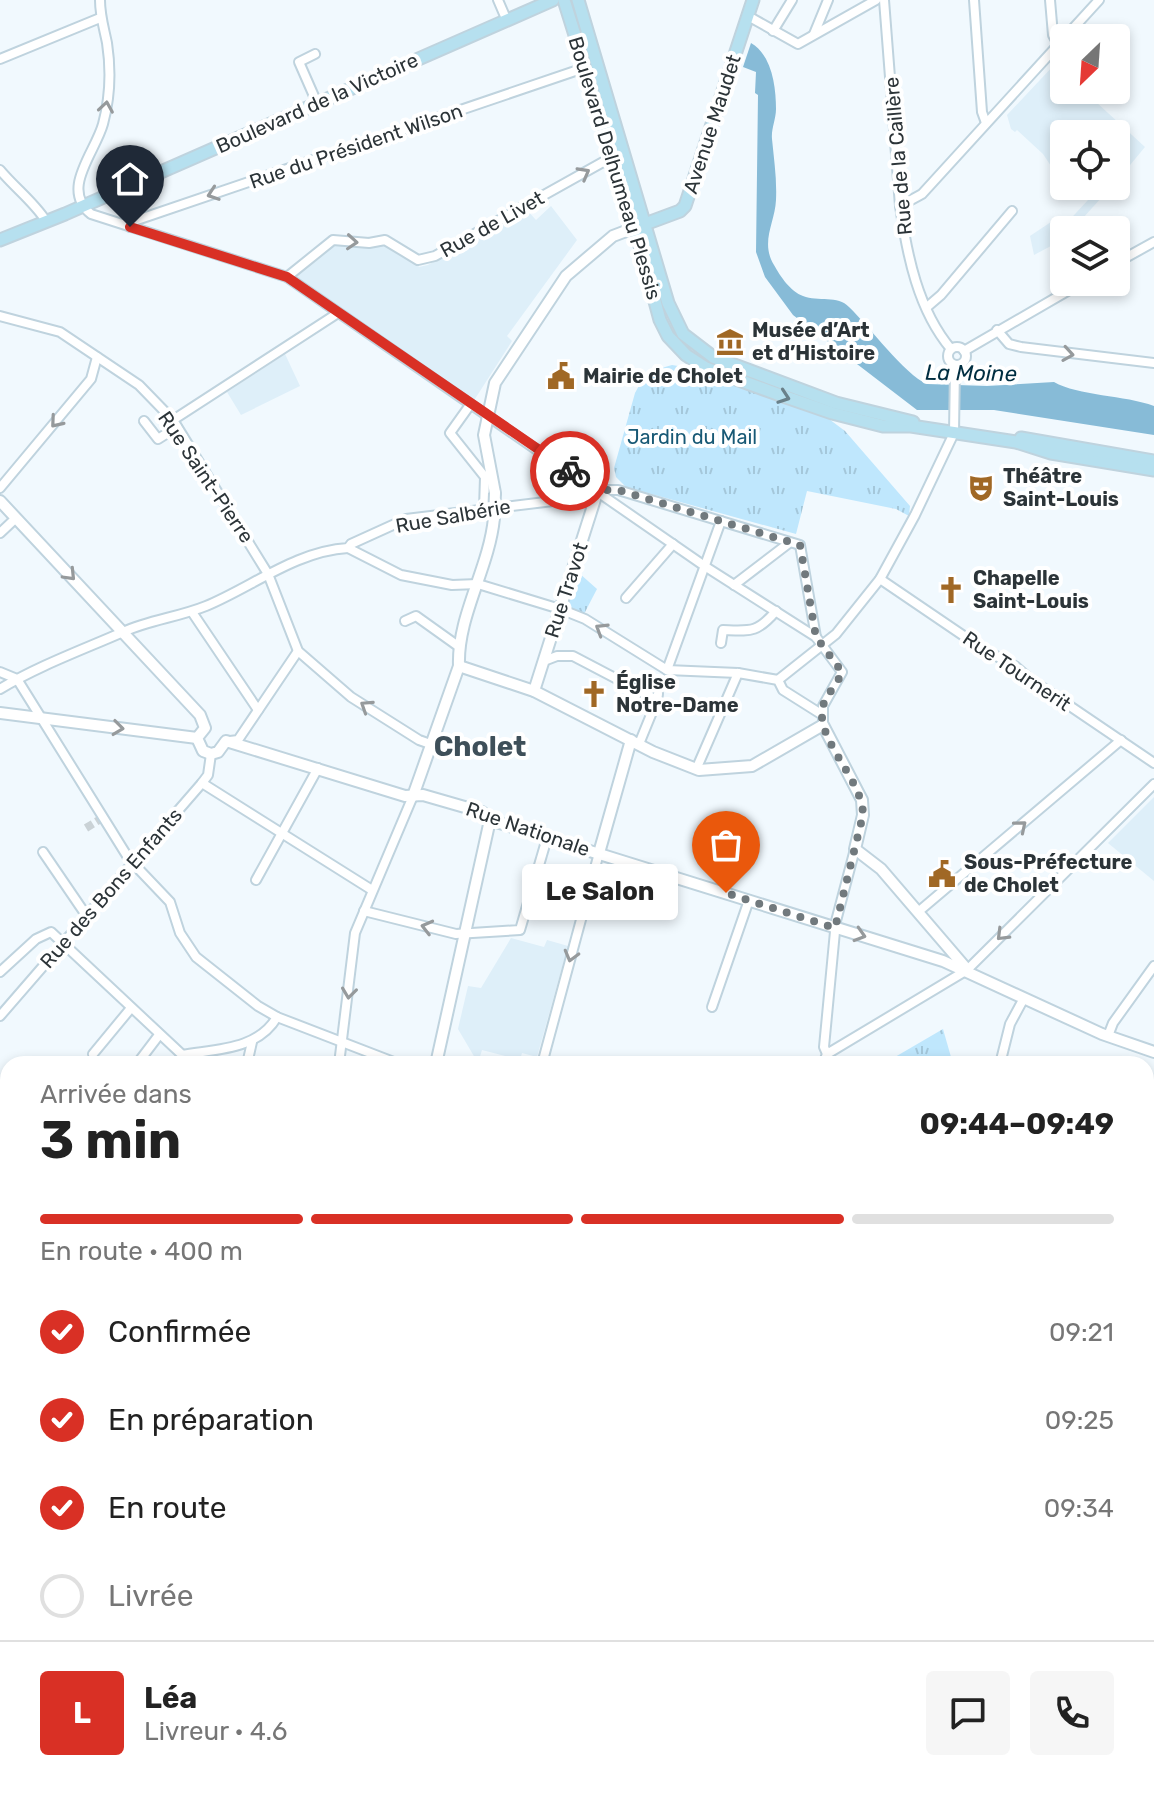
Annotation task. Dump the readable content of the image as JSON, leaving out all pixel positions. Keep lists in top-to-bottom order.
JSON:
{
  "streets": {
    "main road": ["Boulevard de la Victoire", "Avenue Maudet", "Boulevard Delhumeau Plessis"],
    "street": [
      "Rue du Président Wilson",
      "Rue de la Caillère",
      "Rue de Livet",
      "Rue Saint-Pierre",
      "Rue Salbérie",
      "Rue Travot",
      "Rue Tournerit",
      "Rue Nationale",
      "Rue des Bons Enfants"
    ]
  },
  "crossings": [
    ["Avenue Maudet", "Boulevard Delhumeau Plessis"],
    ["Rue du Président Wilson", "Boulevard Delhumeau Plessis"],
    ["Boulevard Delhumeau Plessis", "Rue de Livet"],
    ["Rue Saint-Pierre", "Rue Salbérie"],
    ["Rue Salbérie", "Rue Travot"]
  ],
  "one_way": ["Rue du Président Wilson", "Rue de Livet"],
  "districts": ["Cholet"],
  "water": ["La Moine"],
  "parks": ["Jardin du Mail"],
  "places": {
    "museum": ["Musée d’Art et d’Histoire"],
    "public building": ["Mairie de Cholet", "Sous-Préfecture de Cholet"],
    "theatre": ["Théâtre Saint-Louis"],
    "church": ["Chapelle Saint-Louis", "Église Notre-Dame"],
    "other": ["Le Salon"]
  },
  "north": "bottom left",
  "page": {
    "bubble": "Le Salon",
    "heading": ["3 min", "Arrivée dans", "09:44–09:49"],
    "panel": ["Léa", "Livreur · 4.6"],
    "bar": "En route · 400 m",
    "list": [
      ["Confirmée", "09:21"],
      ["En préparation", "09:25"],
      ["En route", "09:34"],
      "Livrée"
    ],
    "round": "L"
  }
}
